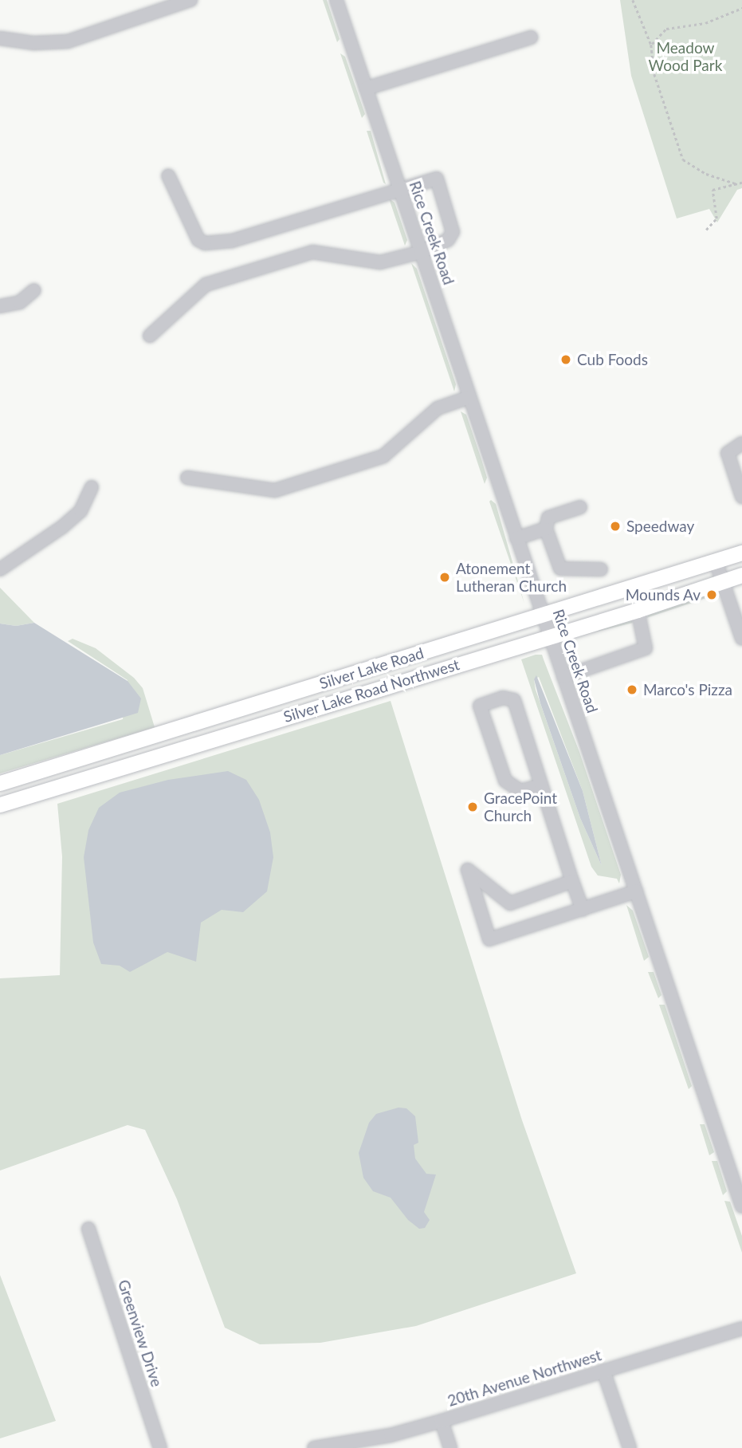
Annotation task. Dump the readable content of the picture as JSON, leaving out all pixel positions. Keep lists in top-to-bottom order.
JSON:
{
  "streets": {
    "main road": ["Silver Lake Road", "Silver Lake Road Northwest"],
    "street": ["Rice Creek Road", "Greenview Drive", "20th Avenue Northwest"]
  },
  "crossings": [
    ["Rice Creek Road", "Silver Lake Road"],
    ["Rice Creek Road", "Silver Lake Road Northwest"]
  ],
  "parks": ["Meadow Wood Park"],
  "places": [
    "Cub Foods",
    "Speedway",
    "Atonement Lutheran Church",
    "Mounds Av",
    "Marco's Pizza",
    "GracePoint Church"
  ]
}
